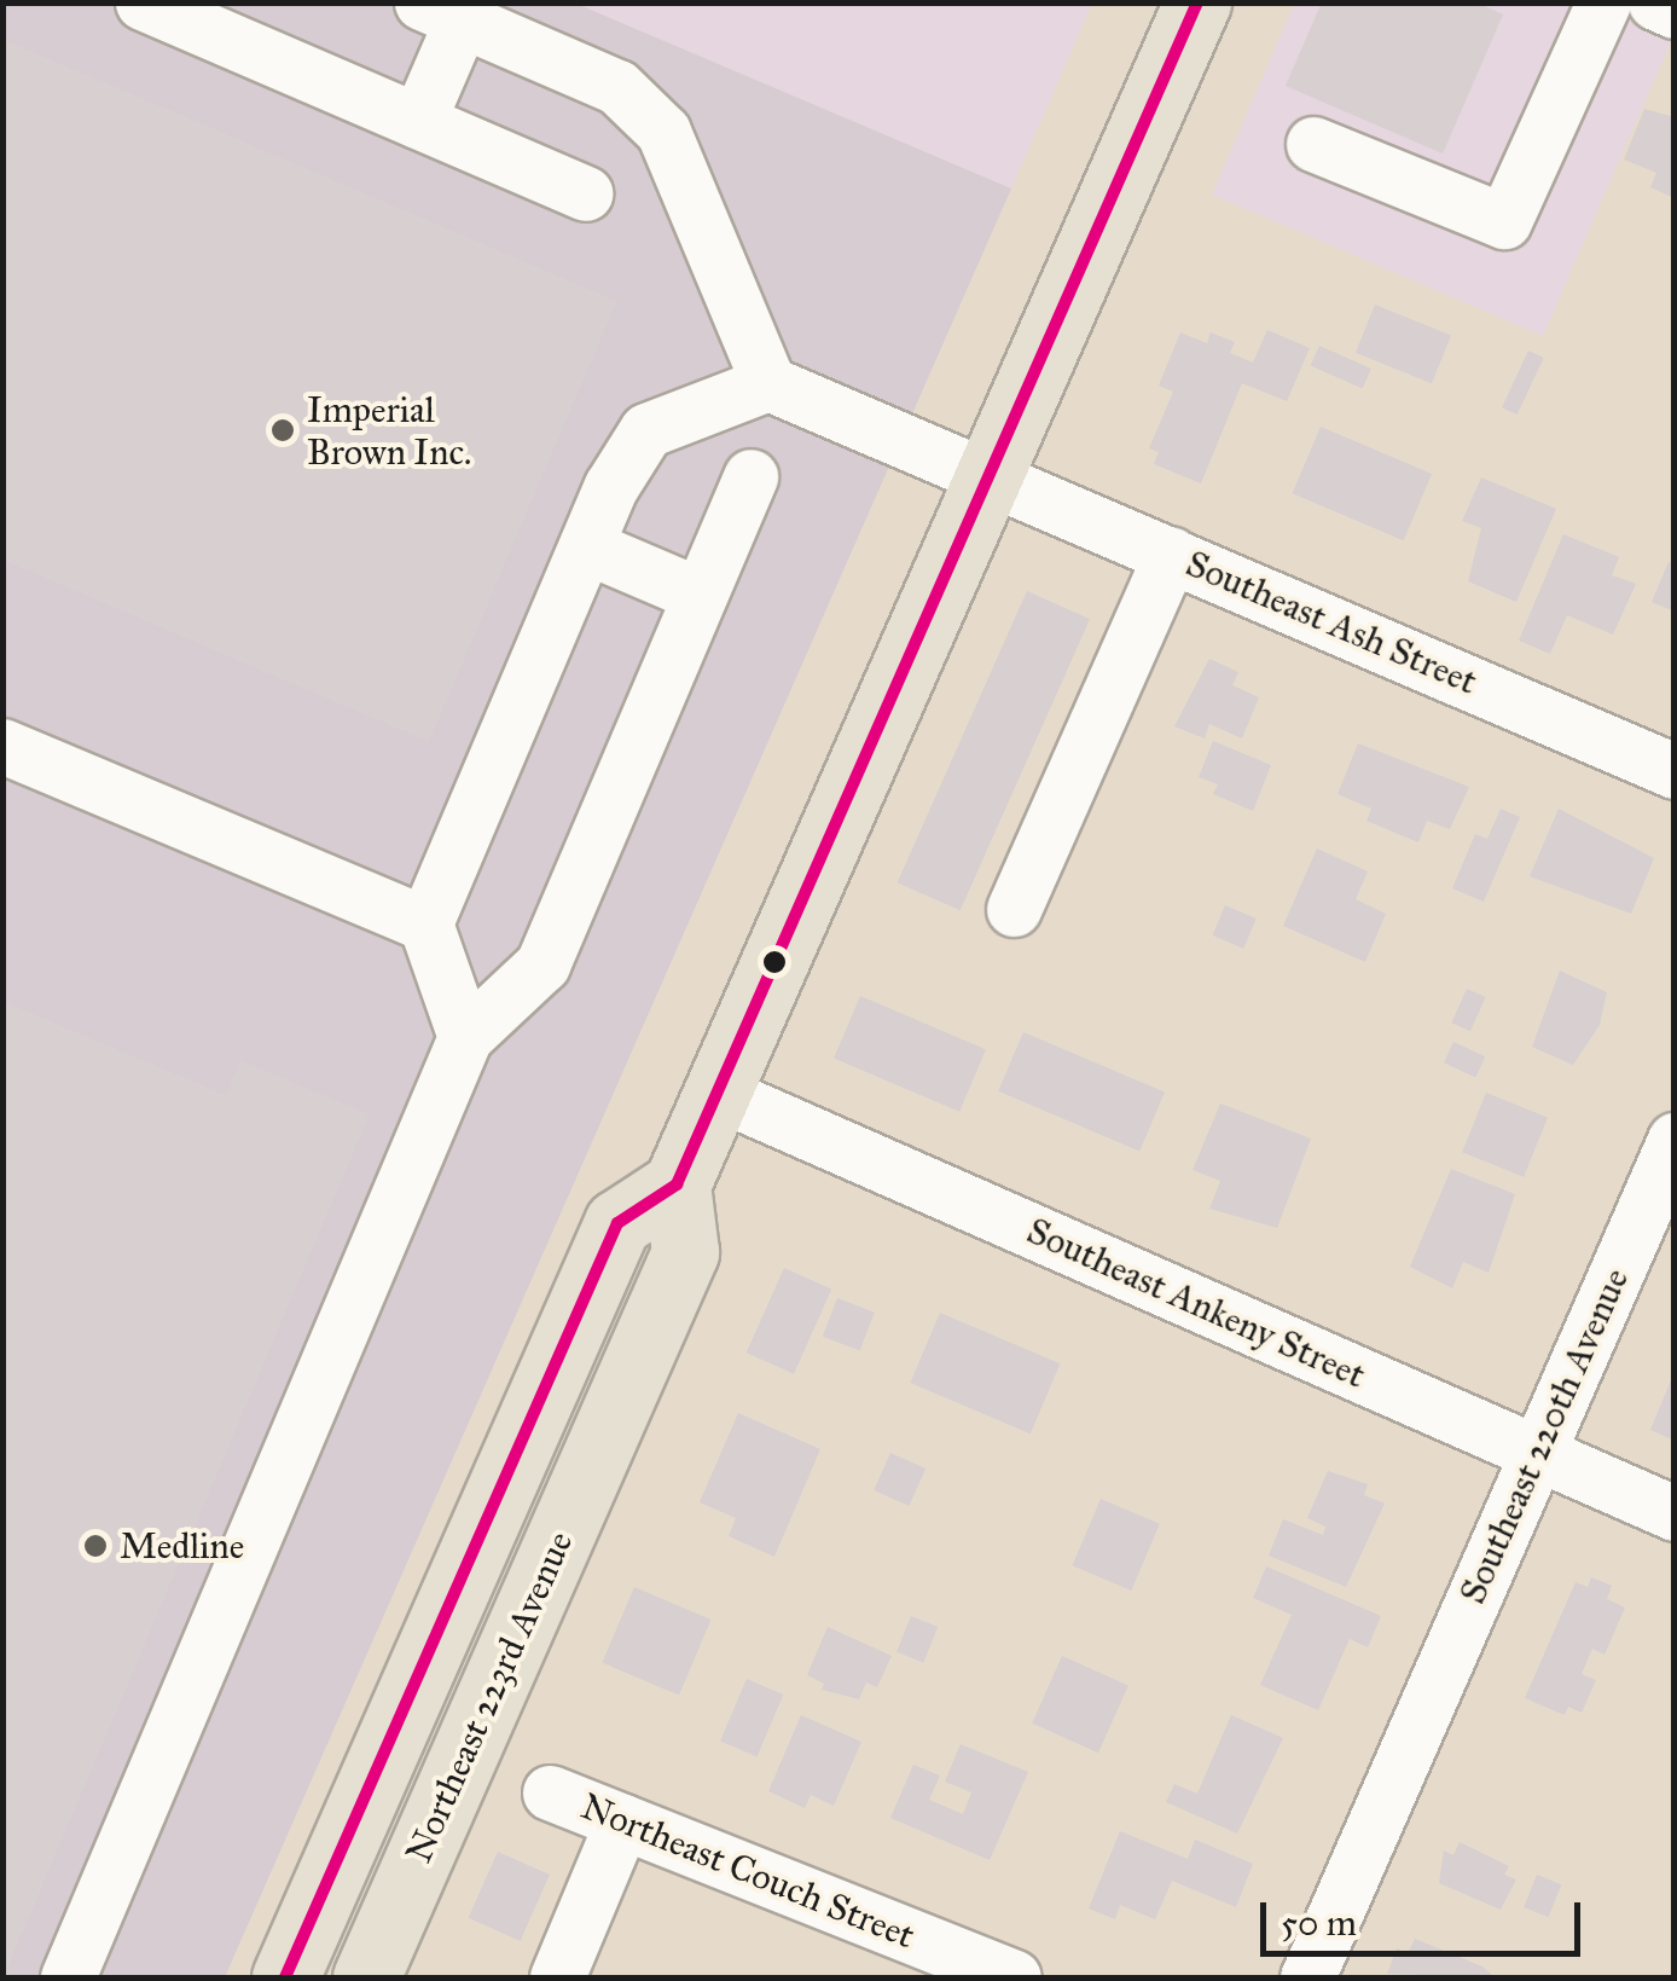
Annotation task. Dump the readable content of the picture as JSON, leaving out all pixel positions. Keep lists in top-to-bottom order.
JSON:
{
  "streets": {
    "main road": ["Northeast 223rd Avenue"],
    "street": [
      "Southeast Ash Street",
      "Southeast Ankeny Street",
      "Southeast 220th Avenue",
      "Northeast Couch Street"
    ]
  },
  "crossings": [
    ["Southeast Ankeny Street", "Southeast 220th Avenue"]
  ],
  "places": ["Imperial Brown Inc.", "Medline"],
  "scale_bar": "50 m"
}
